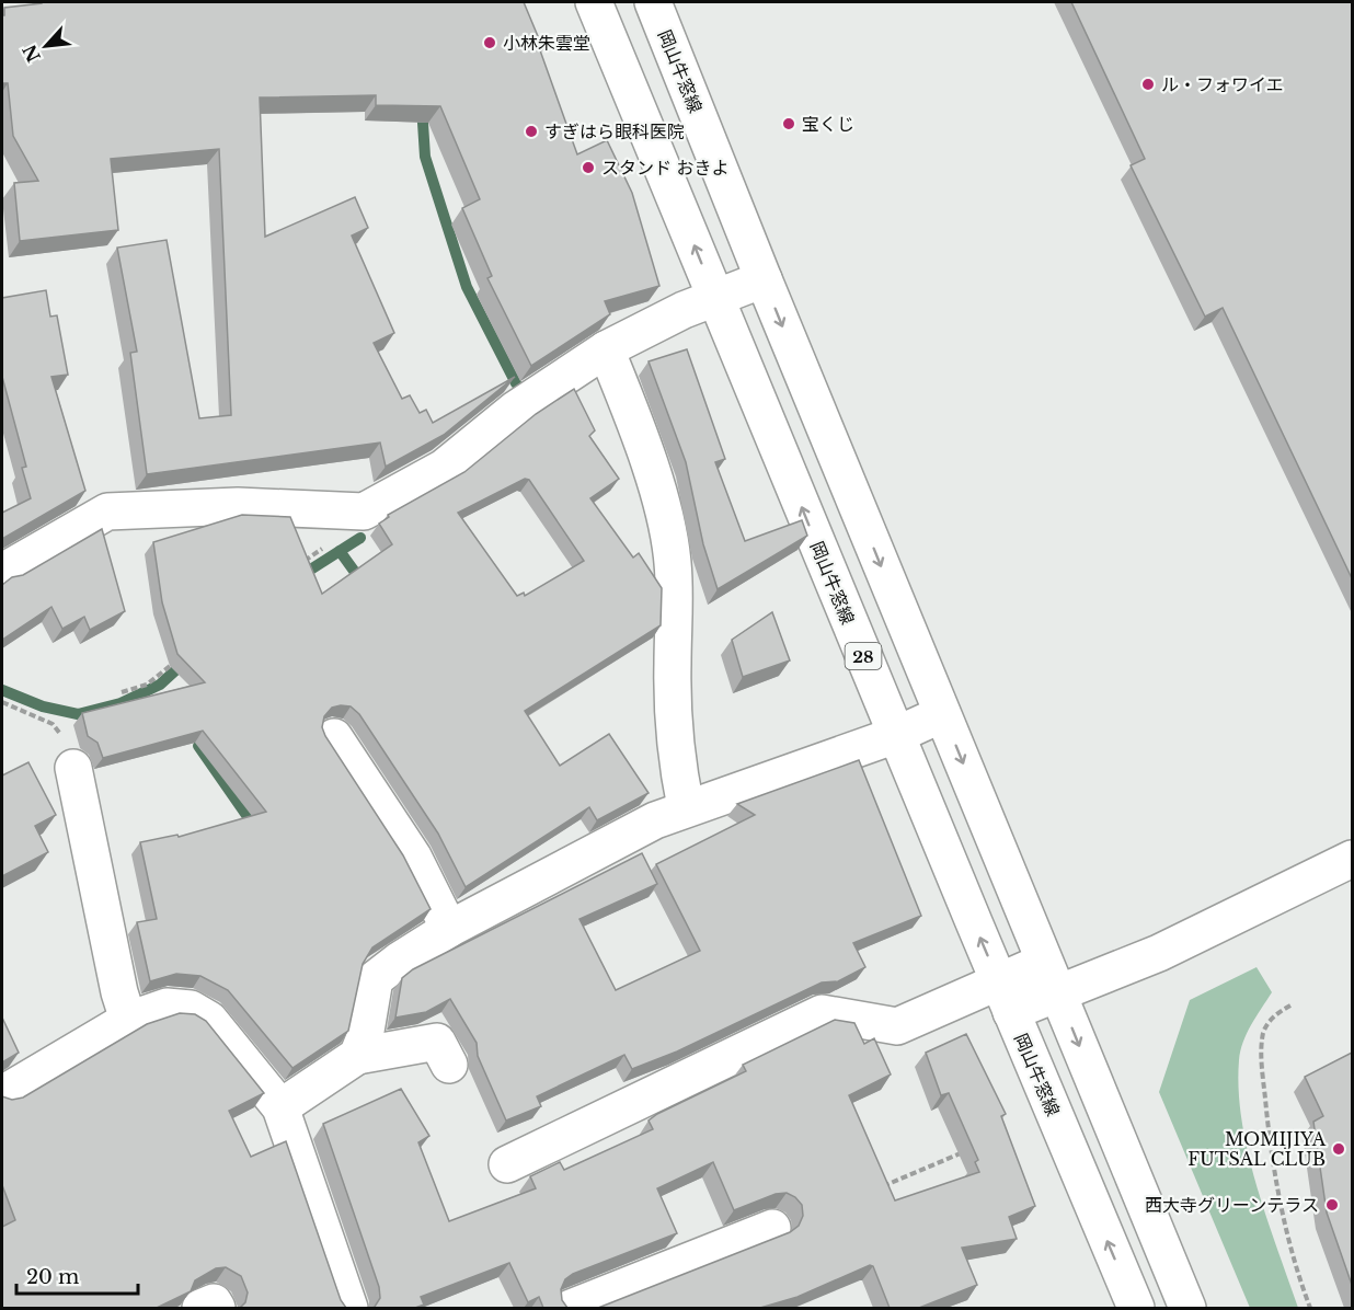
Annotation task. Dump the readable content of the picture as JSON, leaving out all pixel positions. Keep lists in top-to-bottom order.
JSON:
{
  "streets": {
    "street": ["岡山牛窓線", "28"]
  },
  "places": [
    "小林朱雲堂",
    "ル・フォワイエ",
    "宝くじ",
    "すぎはら眼科医院",
    "スタンド おきよ",
    "MOMIJIYA FUTSAL CLUB",
    "西大寺グリーンテラス"
  ],
  "scale_bar": "20 m",
  "north": "bottom left"
}
